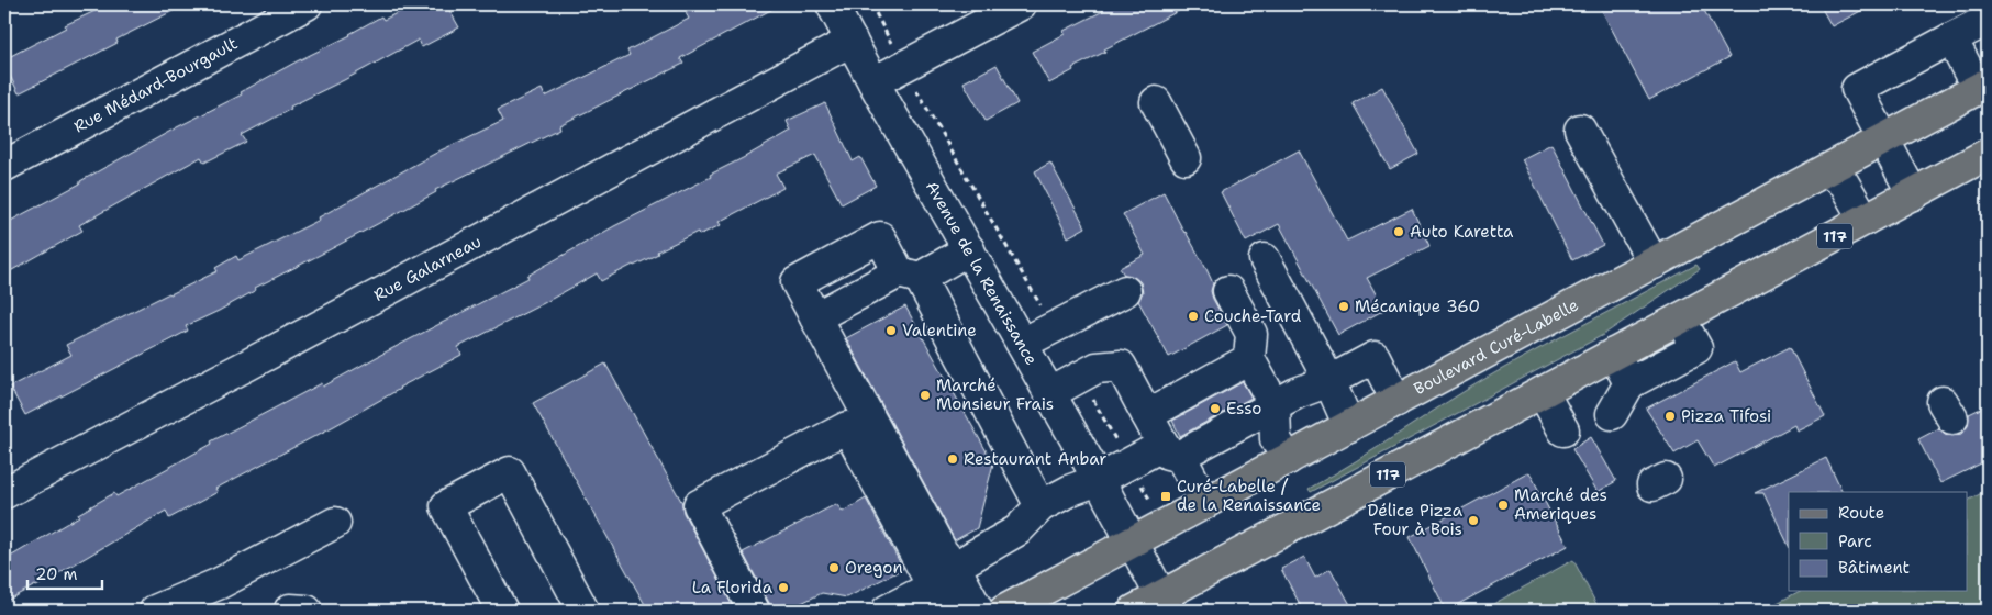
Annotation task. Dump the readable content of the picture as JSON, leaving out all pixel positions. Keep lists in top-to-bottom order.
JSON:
{
  "streets": {
    "main road": ["117", "Boulevard Curé-Labelle"],
    "street": ["Rue Médard-Bourgault", "Rue Galarneau", "Avenue de la Renaissance"]
  },
  "crossings": [
    ["117", "Avenue de la Renaissance"],
    ["Rue Galarneau", "Avenue de la Renaissance"],
    ["Avenue de la Renaissance", "Boulevard Curé-Labelle"]
  ],
  "places": {
    "other": [
      "Auto Karetta",
      "Mécanique 360",
      "Couche-Tard",
      "Valentine",
      "Marché Monsieur Frais",
      "Esso",
      "Pizza Tifosi",
      "Restaurant Anbar",
      "Marché des Ameriques",
      "Délice Pizza Four à Bois",
      "Oregon",
      "La Florida"
    ],
    "transit": ["Curé-Labelle / de la Renaissance"]
  },
  "legend": ["Route", "Parc", "Bâtiment"],
  "scale_bar": "20 m"
}
